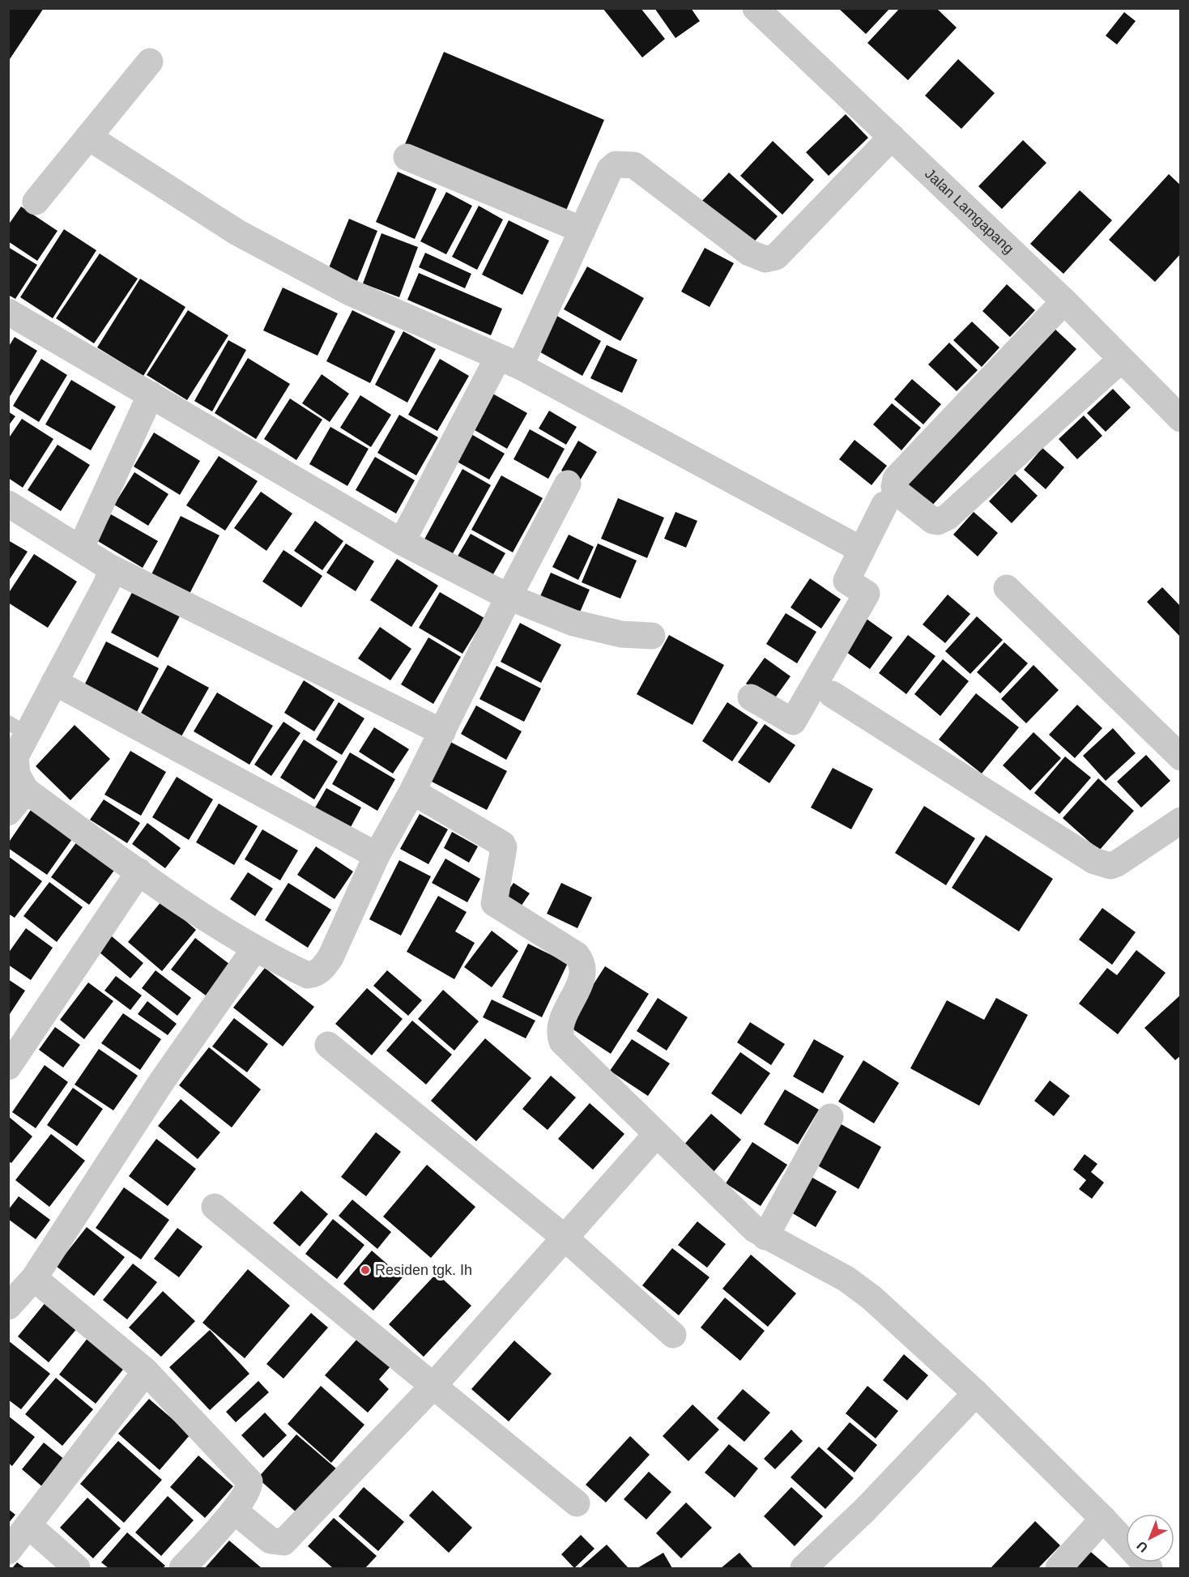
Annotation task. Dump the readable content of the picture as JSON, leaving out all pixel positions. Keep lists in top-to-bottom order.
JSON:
{
  "streets": {
    "street": ["Jalan Lamgapang"]
  },
  "places": ["Residen tgk. Ih"],
  "north": "bottom left"
}
